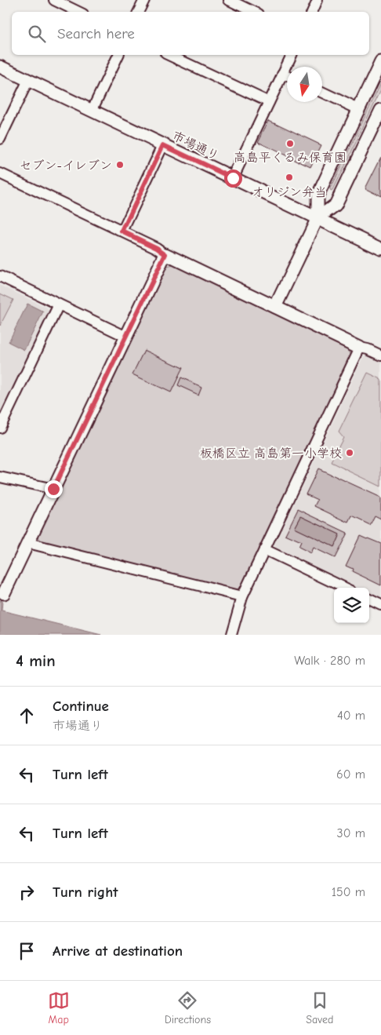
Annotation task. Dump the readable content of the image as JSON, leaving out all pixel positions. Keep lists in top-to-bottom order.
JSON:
{
  "streets": {
    "street": ["市場通り"]
  },
  "places": [
    "高島平くるみ保育園",
    "セブン-イレブン",
    "オリジン弁当",
    "板橋区立 高島第一小学校"
  ],
  "north": "bottom",
  "page": {
    "search": "Search here",
    "heading": ["4 min", "Walk · 280 m"],
    "list": [
      ["Continue", "市場通り", "40 m"],
      ["Turn left", "60 m"],
      ["Turn left", "30 m"],
      ["Turn right", "150 m"],
      "Arrive at destination"
    ],
    "nav": ["Map", "Directions", "Saved"]
  }
}
